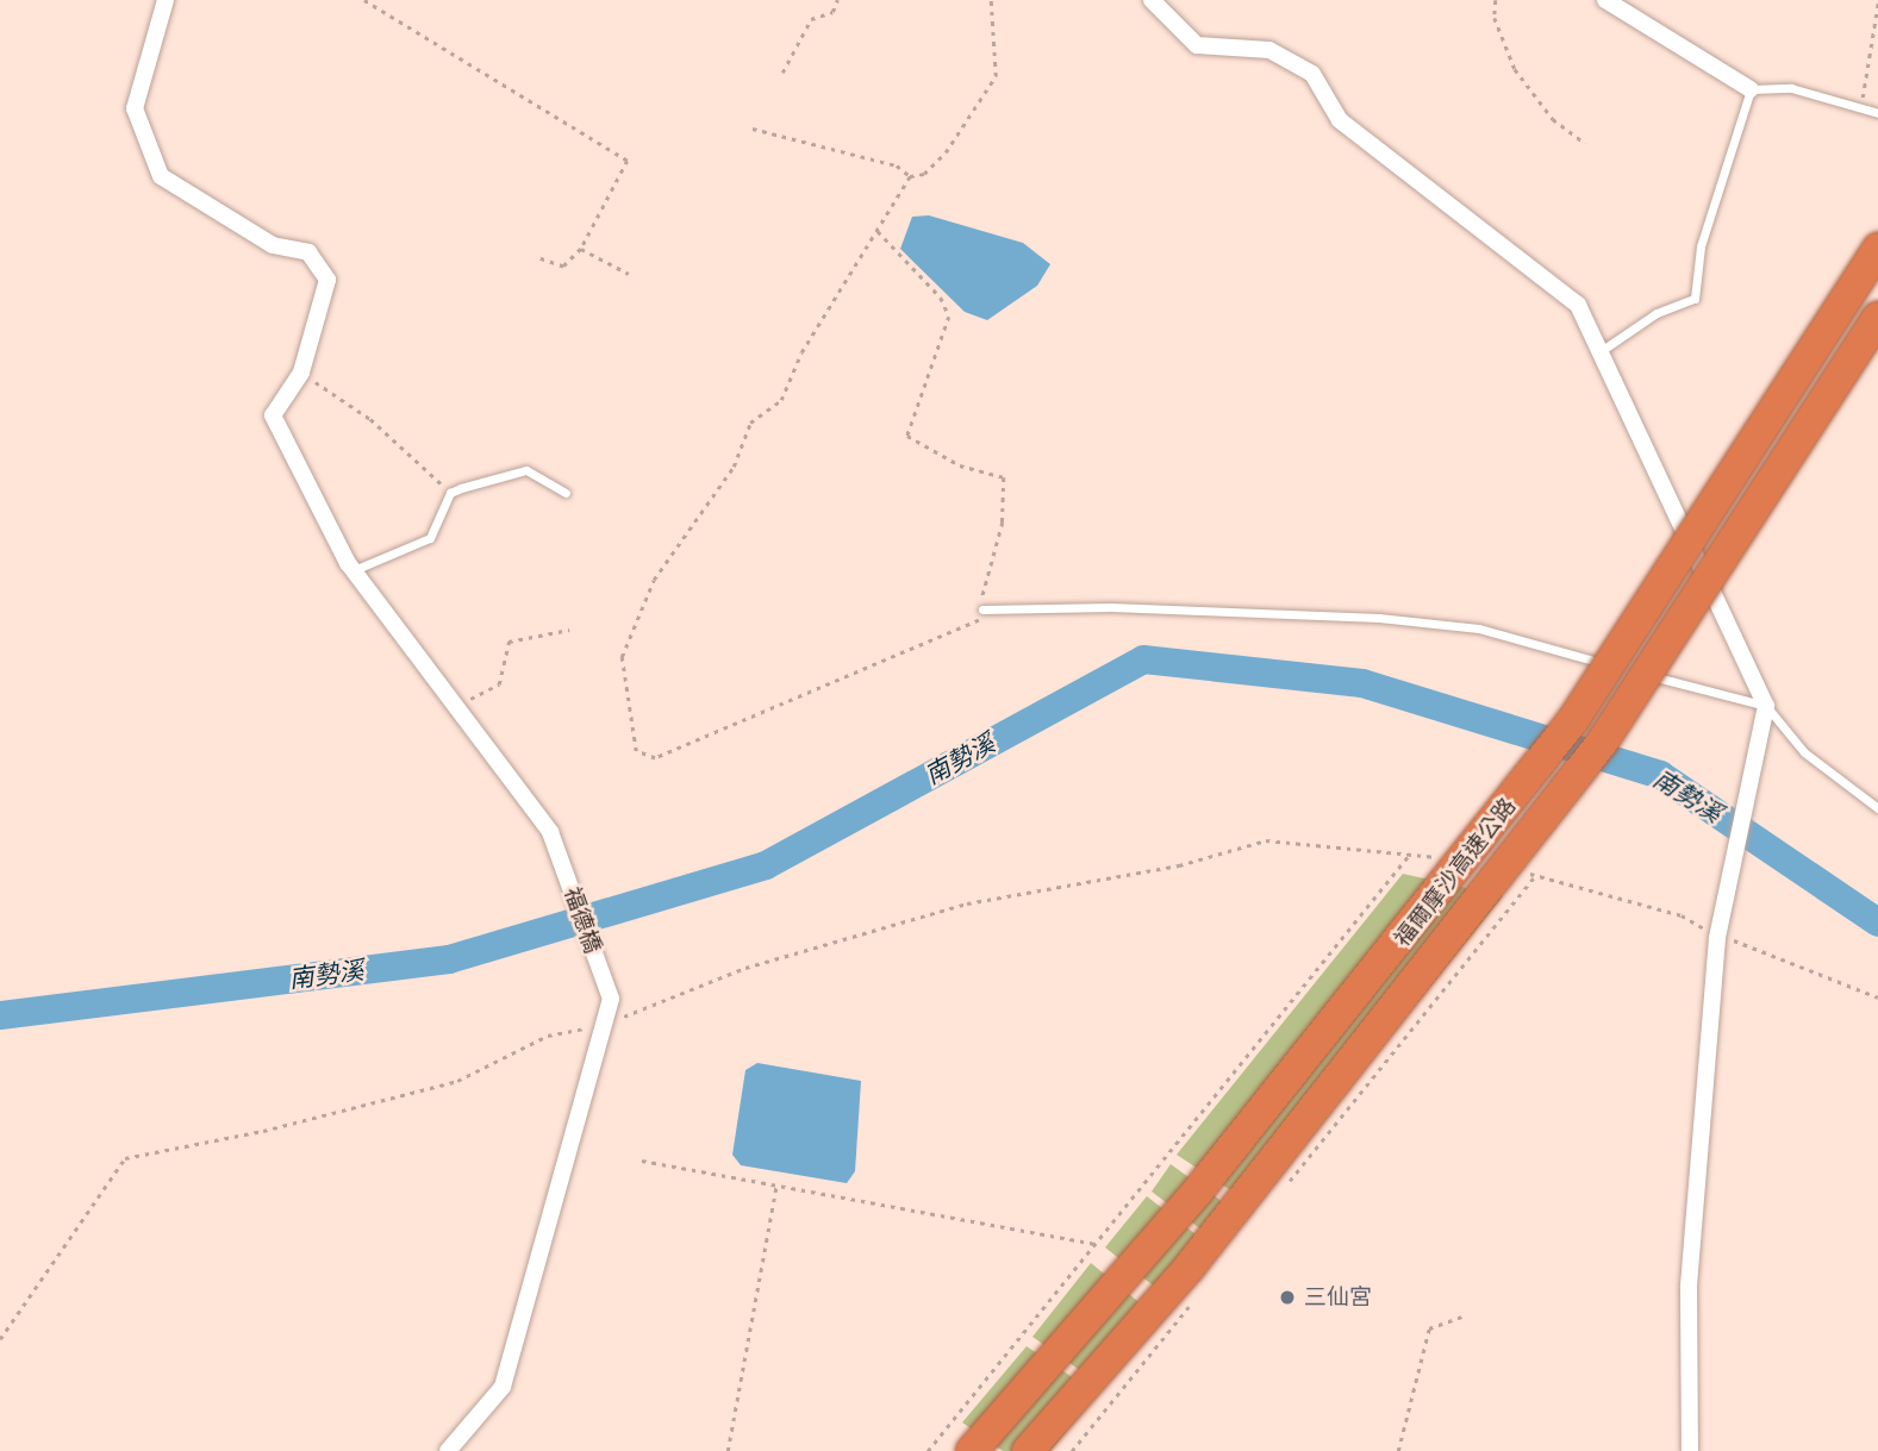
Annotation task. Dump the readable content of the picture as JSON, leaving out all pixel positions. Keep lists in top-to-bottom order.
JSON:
{
  "streets": {
    "highway": ["福爾摩沙高速公路"],
    "street": ["福德橋"]
  },
  "water": ["南勢溪"],
  "places": ["三仙宮"]
}
